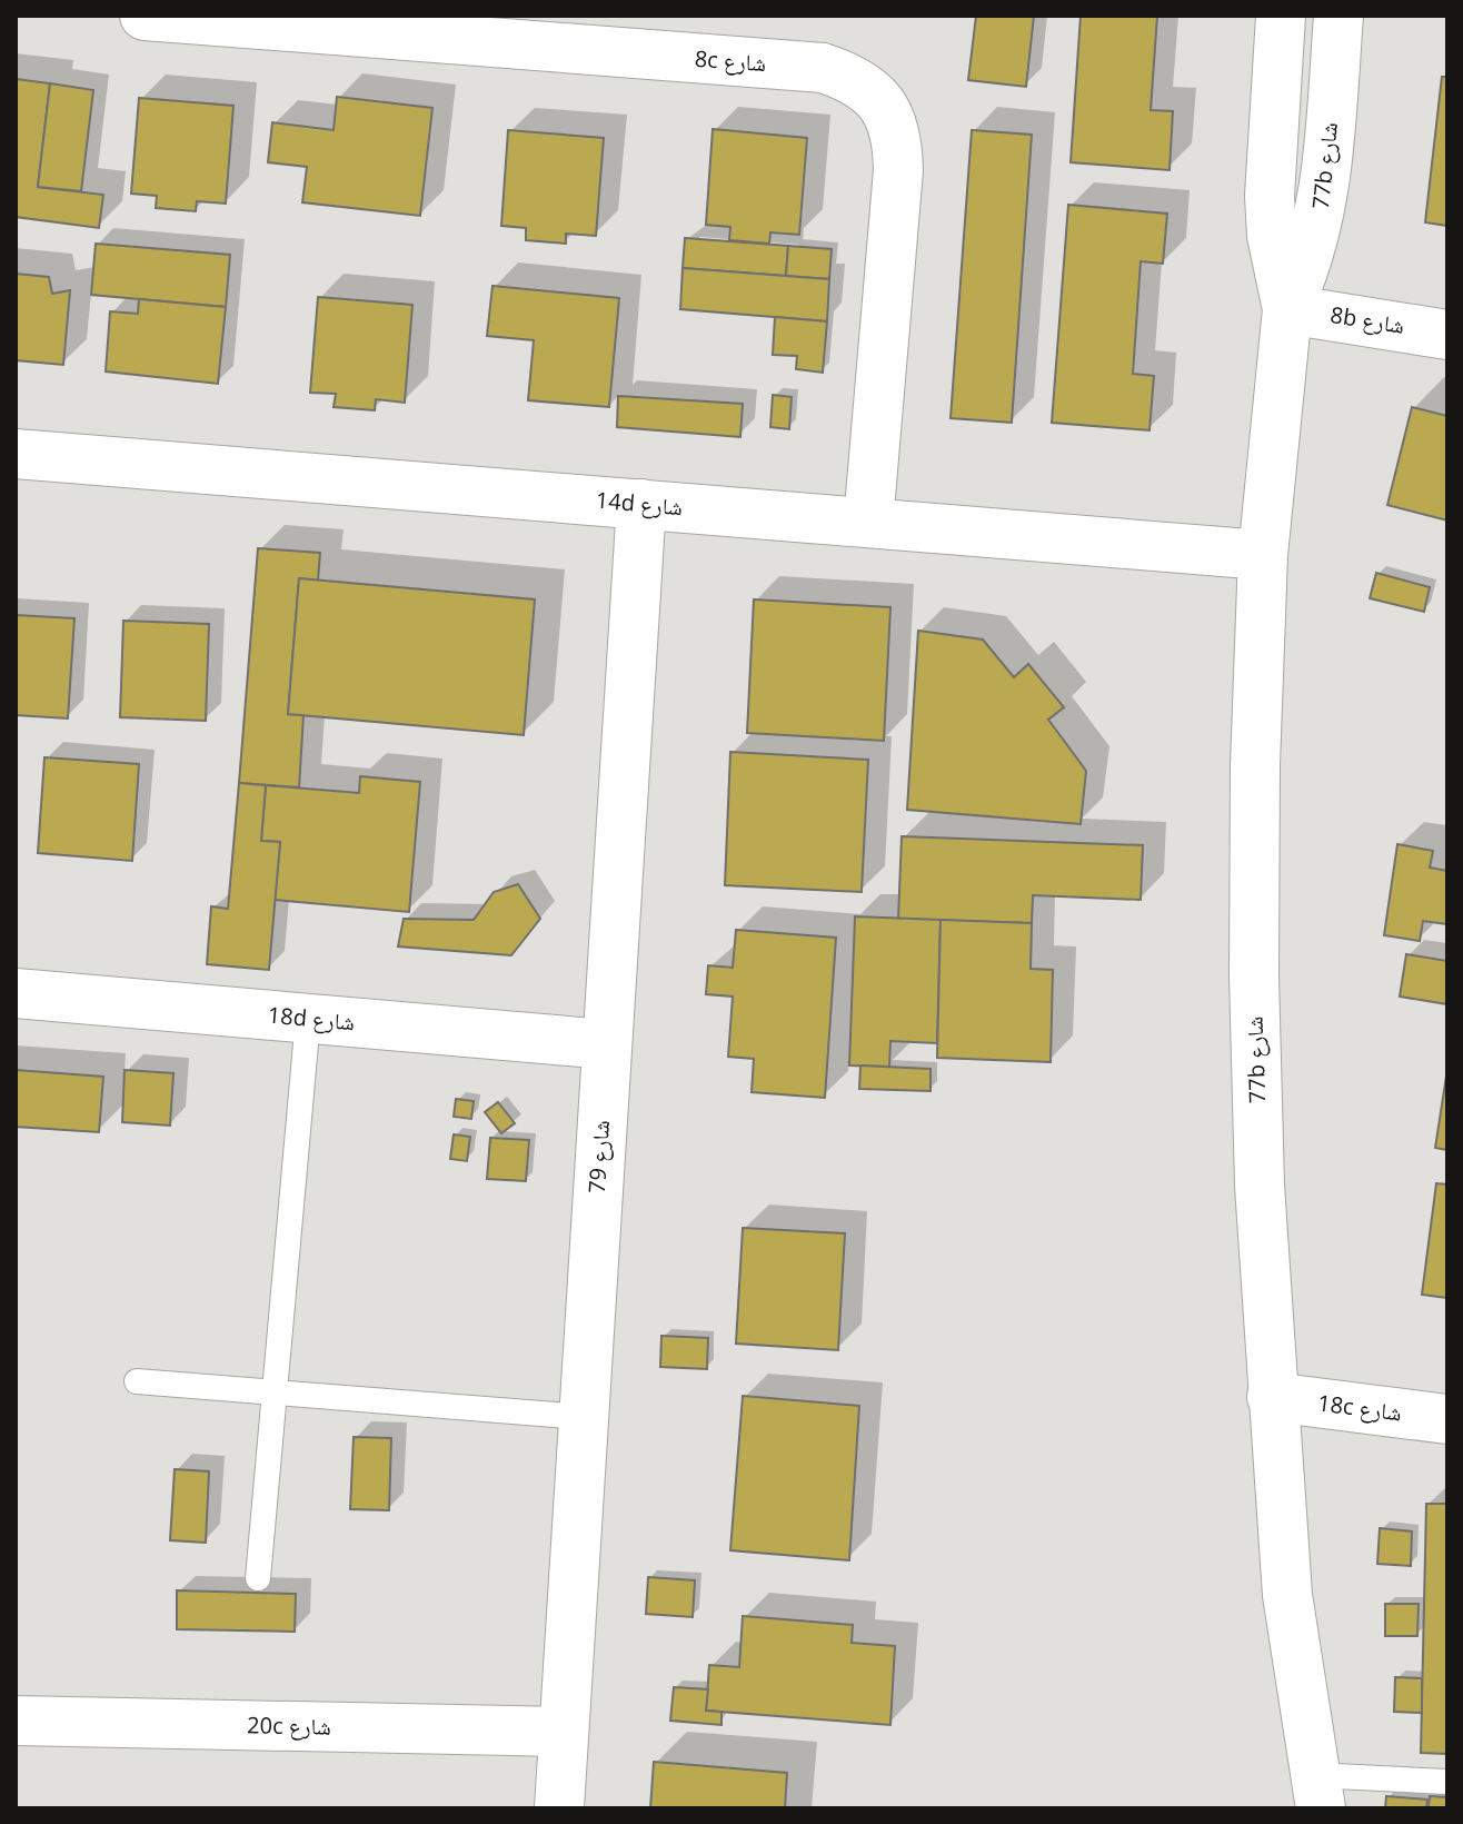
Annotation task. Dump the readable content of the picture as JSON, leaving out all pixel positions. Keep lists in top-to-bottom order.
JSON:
{
  "streets": {
    "street": [
      "8c شارع",
      "77b شارع",
      "8b شارع",
      "14d شارع",
      "18d شارع",
      "شارع 79",
      "18c شارع",
      "20c شارع"
    ]
  },
  "crossings": [
    ["8c شارع", "14d شارع"],
    ["77b شارع", "8b شارع"],
    ["77b شارع", "14d شارع"],
    ["77b شارع", "18c شارع"],
    ["14d شارع", "شارع 79"],
    ["18d شارع", "شارع 79"],
    ["شارع 79", "20c شارع"]
  ]
}
